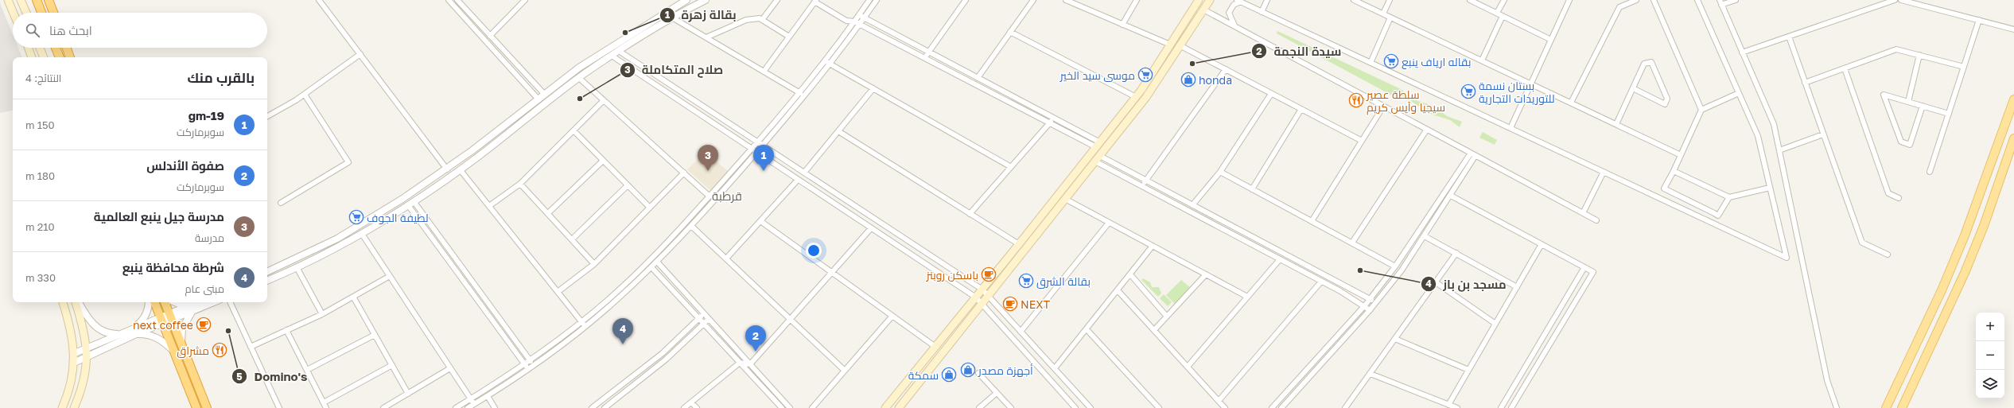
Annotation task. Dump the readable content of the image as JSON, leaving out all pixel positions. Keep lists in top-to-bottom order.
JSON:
{
  "districts": ["قرطبة"],
  "places": {
    "other": [
      "بقالة زهرة",
      "سيدة النجمة",
      "صلاح المتكاملة",
      "مسجد بن باز",
      "Domino's"
    ],
    "supermarket": [
      "بقاله ارياف ينبع",
      "موسى سيد الخير",
      "بستان نسمة للتوريدات التجارية",
      "لطيفة الجوف",
      "بقالة الشرق"
    ],
    "shop": ["honda", "أجهزة مصدر", "سمكة"],
    "restaurant": ["سلطة عصير سيجيا وآيس كريم", "مشراق"],
    "cafe": ["باسكن روبنز", "NEXT", "next coffee"]
  },
  "page": {
    "search": "ابحث هنا",
    "heading": ["بالقرب منك", "النتائج: 4"],
    "list": [
      {
        "mark": "1",
        "name": "gm-19",
        "note": "سوبرماركت",
        "value": "150 m"
      },
      {
        "mark": "2",
        "name": "صفوة الأندلس",
        "note": "سوبرماركت",
        "value": "180 m"
      },
      {
        "mark": "3",
        "name": "مدرسة جيل ينبع العالمية",
        "note": "مدرسة",
        "value": "210 m"
      },
      {
        "mark": "4",
        "name": "شرطة محافظة ينبع",
        "note": "مبنى عام",
        "value": "330 m"
      }
    ],
    "pins": [
      "1",
      "3",
      "4",
      "2"
    ],
    "map_buttons": ["+", "−"]
  }
}
